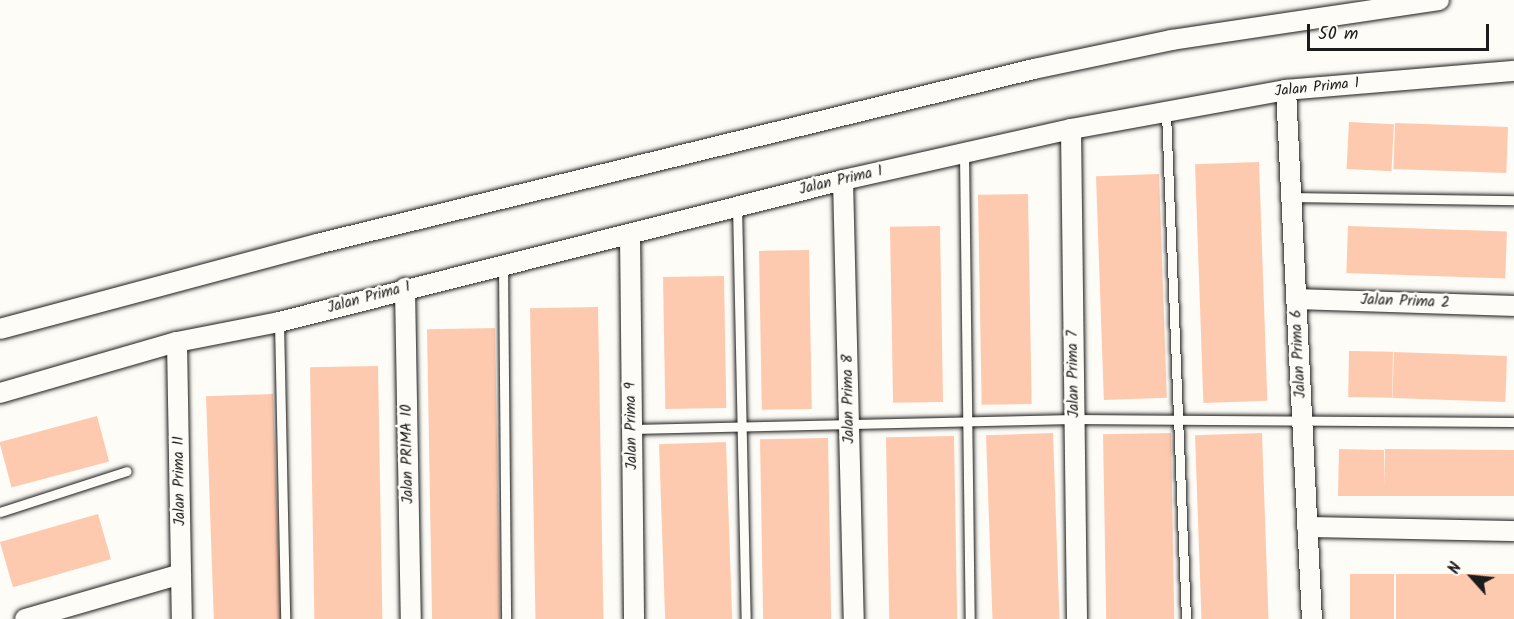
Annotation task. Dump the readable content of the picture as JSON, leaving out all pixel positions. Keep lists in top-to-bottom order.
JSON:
{
  "streets": {
    "street": [
      "Jalan Prima 1",
      "Jalan Prima 2",
      "Jalan Prima 6",
      "Jalan Prima 7",
      "Jalan Prima 8",
      "Jalan Prima 9",
      "Jalan PR1MA 10",
      "Jalan Prima 11"
    ]
  },
  "crossings": [
    ["Jalan Prima 1", "Jalan Prima 6"],
    ["Jalan Prima 1", "Jalan Prima 7"],
    ["Jalan Prima 1", "Jalan Prima 8"],
    ["Jalan Prima 1", "Jalan Prima 9"],
    ["Jalan Prima 1", "Jalan PR1MA 10"],
    ["Jalan Prima 1", "Jalan Prima 11"],
    ["Jalan Prima 2", "Jalan Prima 6"]
  ],
  "scale_bar": "50 m",
  "north": "top left"
}
